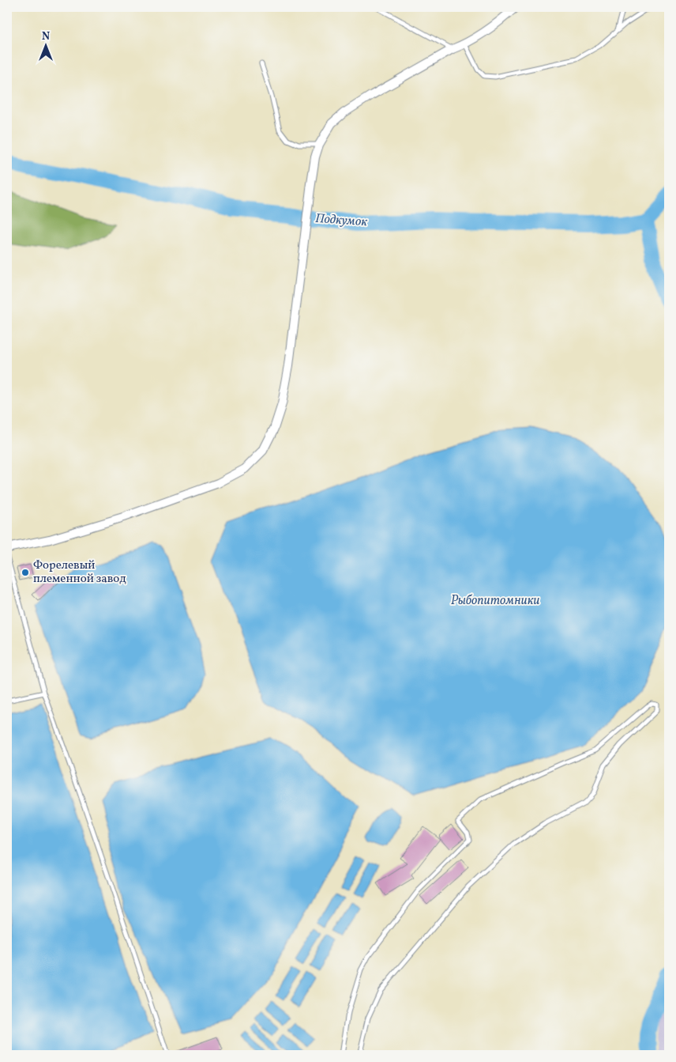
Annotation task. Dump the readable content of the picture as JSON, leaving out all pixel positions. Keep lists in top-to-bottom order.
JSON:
{
  "water": ["Подкумок", "Рыбопитомники"],
  "places": ["Форелевый племенной завод"],
  "north": "top"
}
